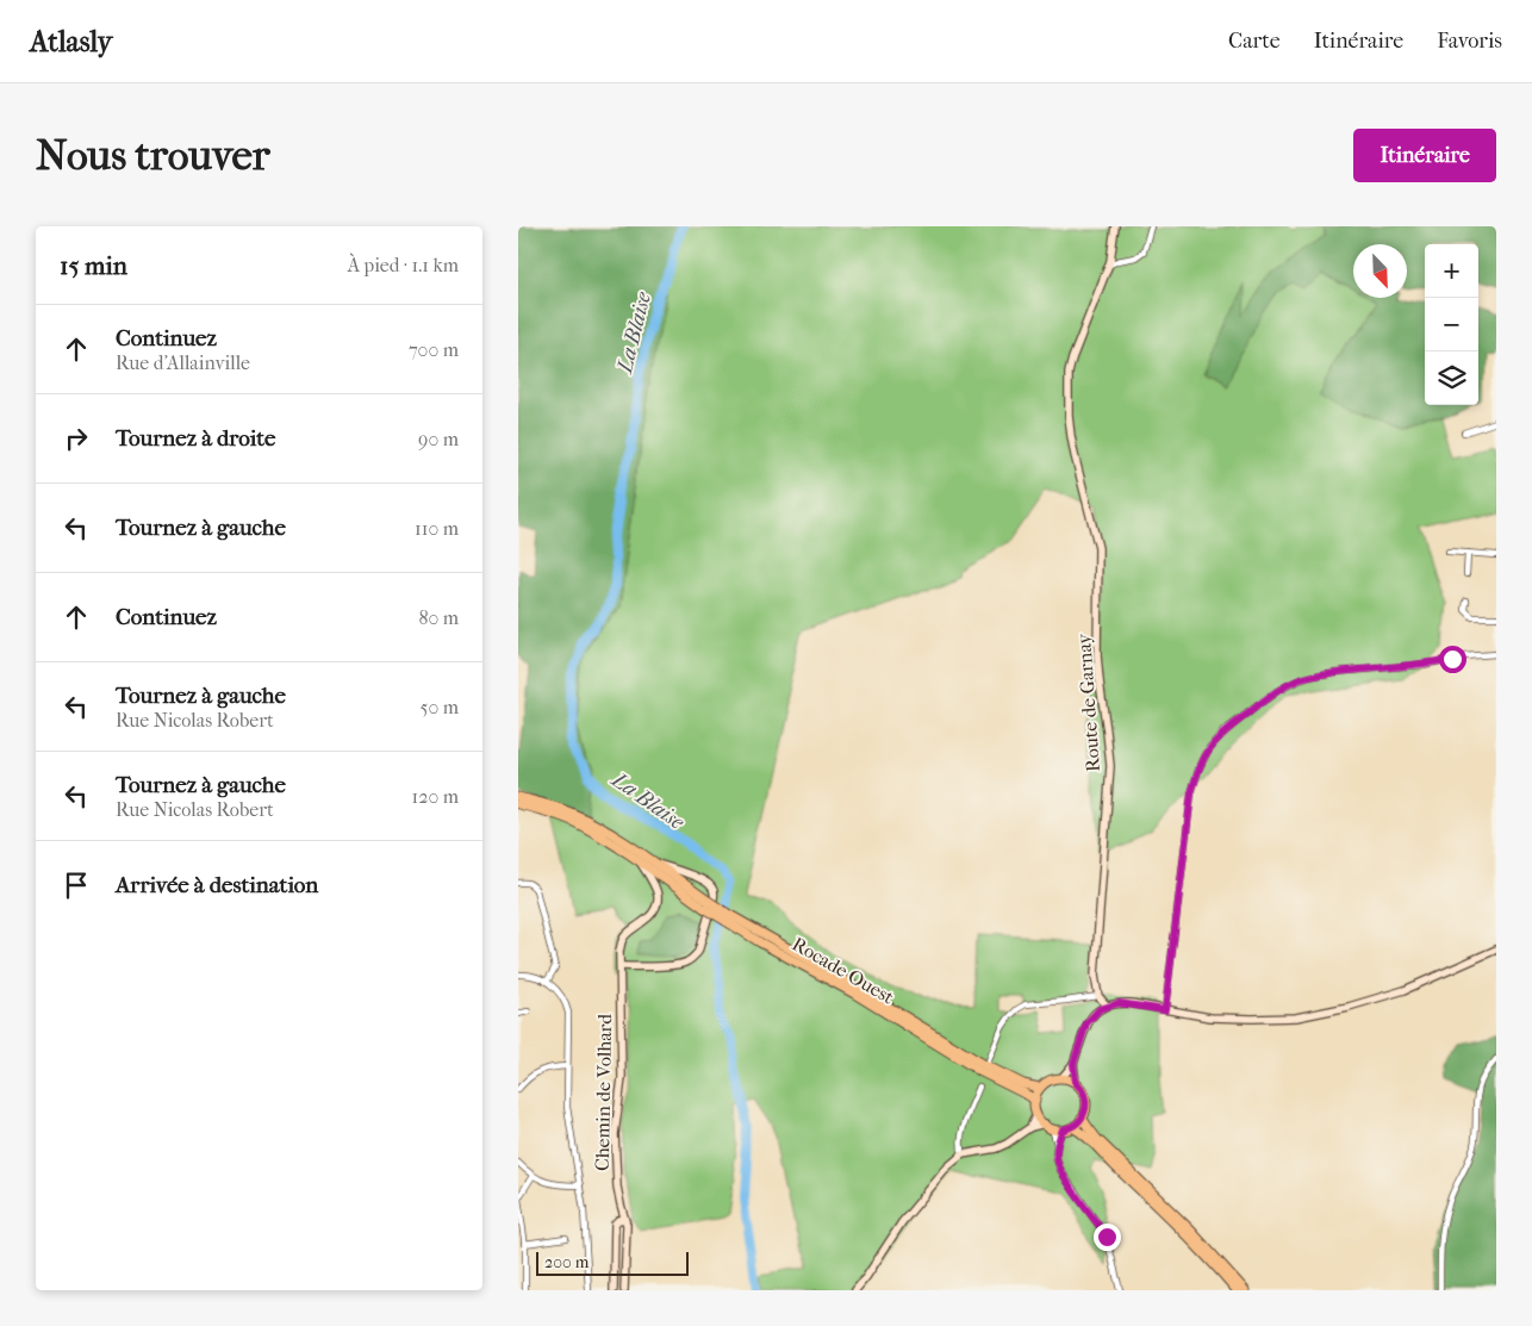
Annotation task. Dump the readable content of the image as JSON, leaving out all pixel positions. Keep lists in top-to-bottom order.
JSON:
{
  "streets": {
    "main road": ["Rocade Ouest"],
    "street": ["Route de Garnay", "Chemin de Volhard"]
  },
  "crossings": [
    ["Rocade Ouest", "Chemin de Volhard"]
  ],
  "water": ["La Blaise"],
  "scale_bar": "200 m",
  "north": "bottom right",
  "page": {
    "header": "Atlasly",
    "nav": ["Carte", "Itinéraire", "Favoris"],
    "buttons": "Itinéraire",
    "title": "Nous trouver",
    "heading": ["15 min", "À pied · 1.1 km"],
    "map_buttons": ["+", "−"],
    "list": [
      ["Continuez", "Rue d'Allainville", "700 m"],
      ["Tournez à droite", "90 m"],
      ["Tournez à gauche", "110 m"],
      ["Continuez", "80 m"],
      ["Tournez à gauche", "Rue Nicolas Robert", "50 m"],
      ["Tournez à gauche", "Rue Nicolas Robert", "120 m"],
      "Arrivée à destination"
    ],
    "scale": "200 m"
  }
}
